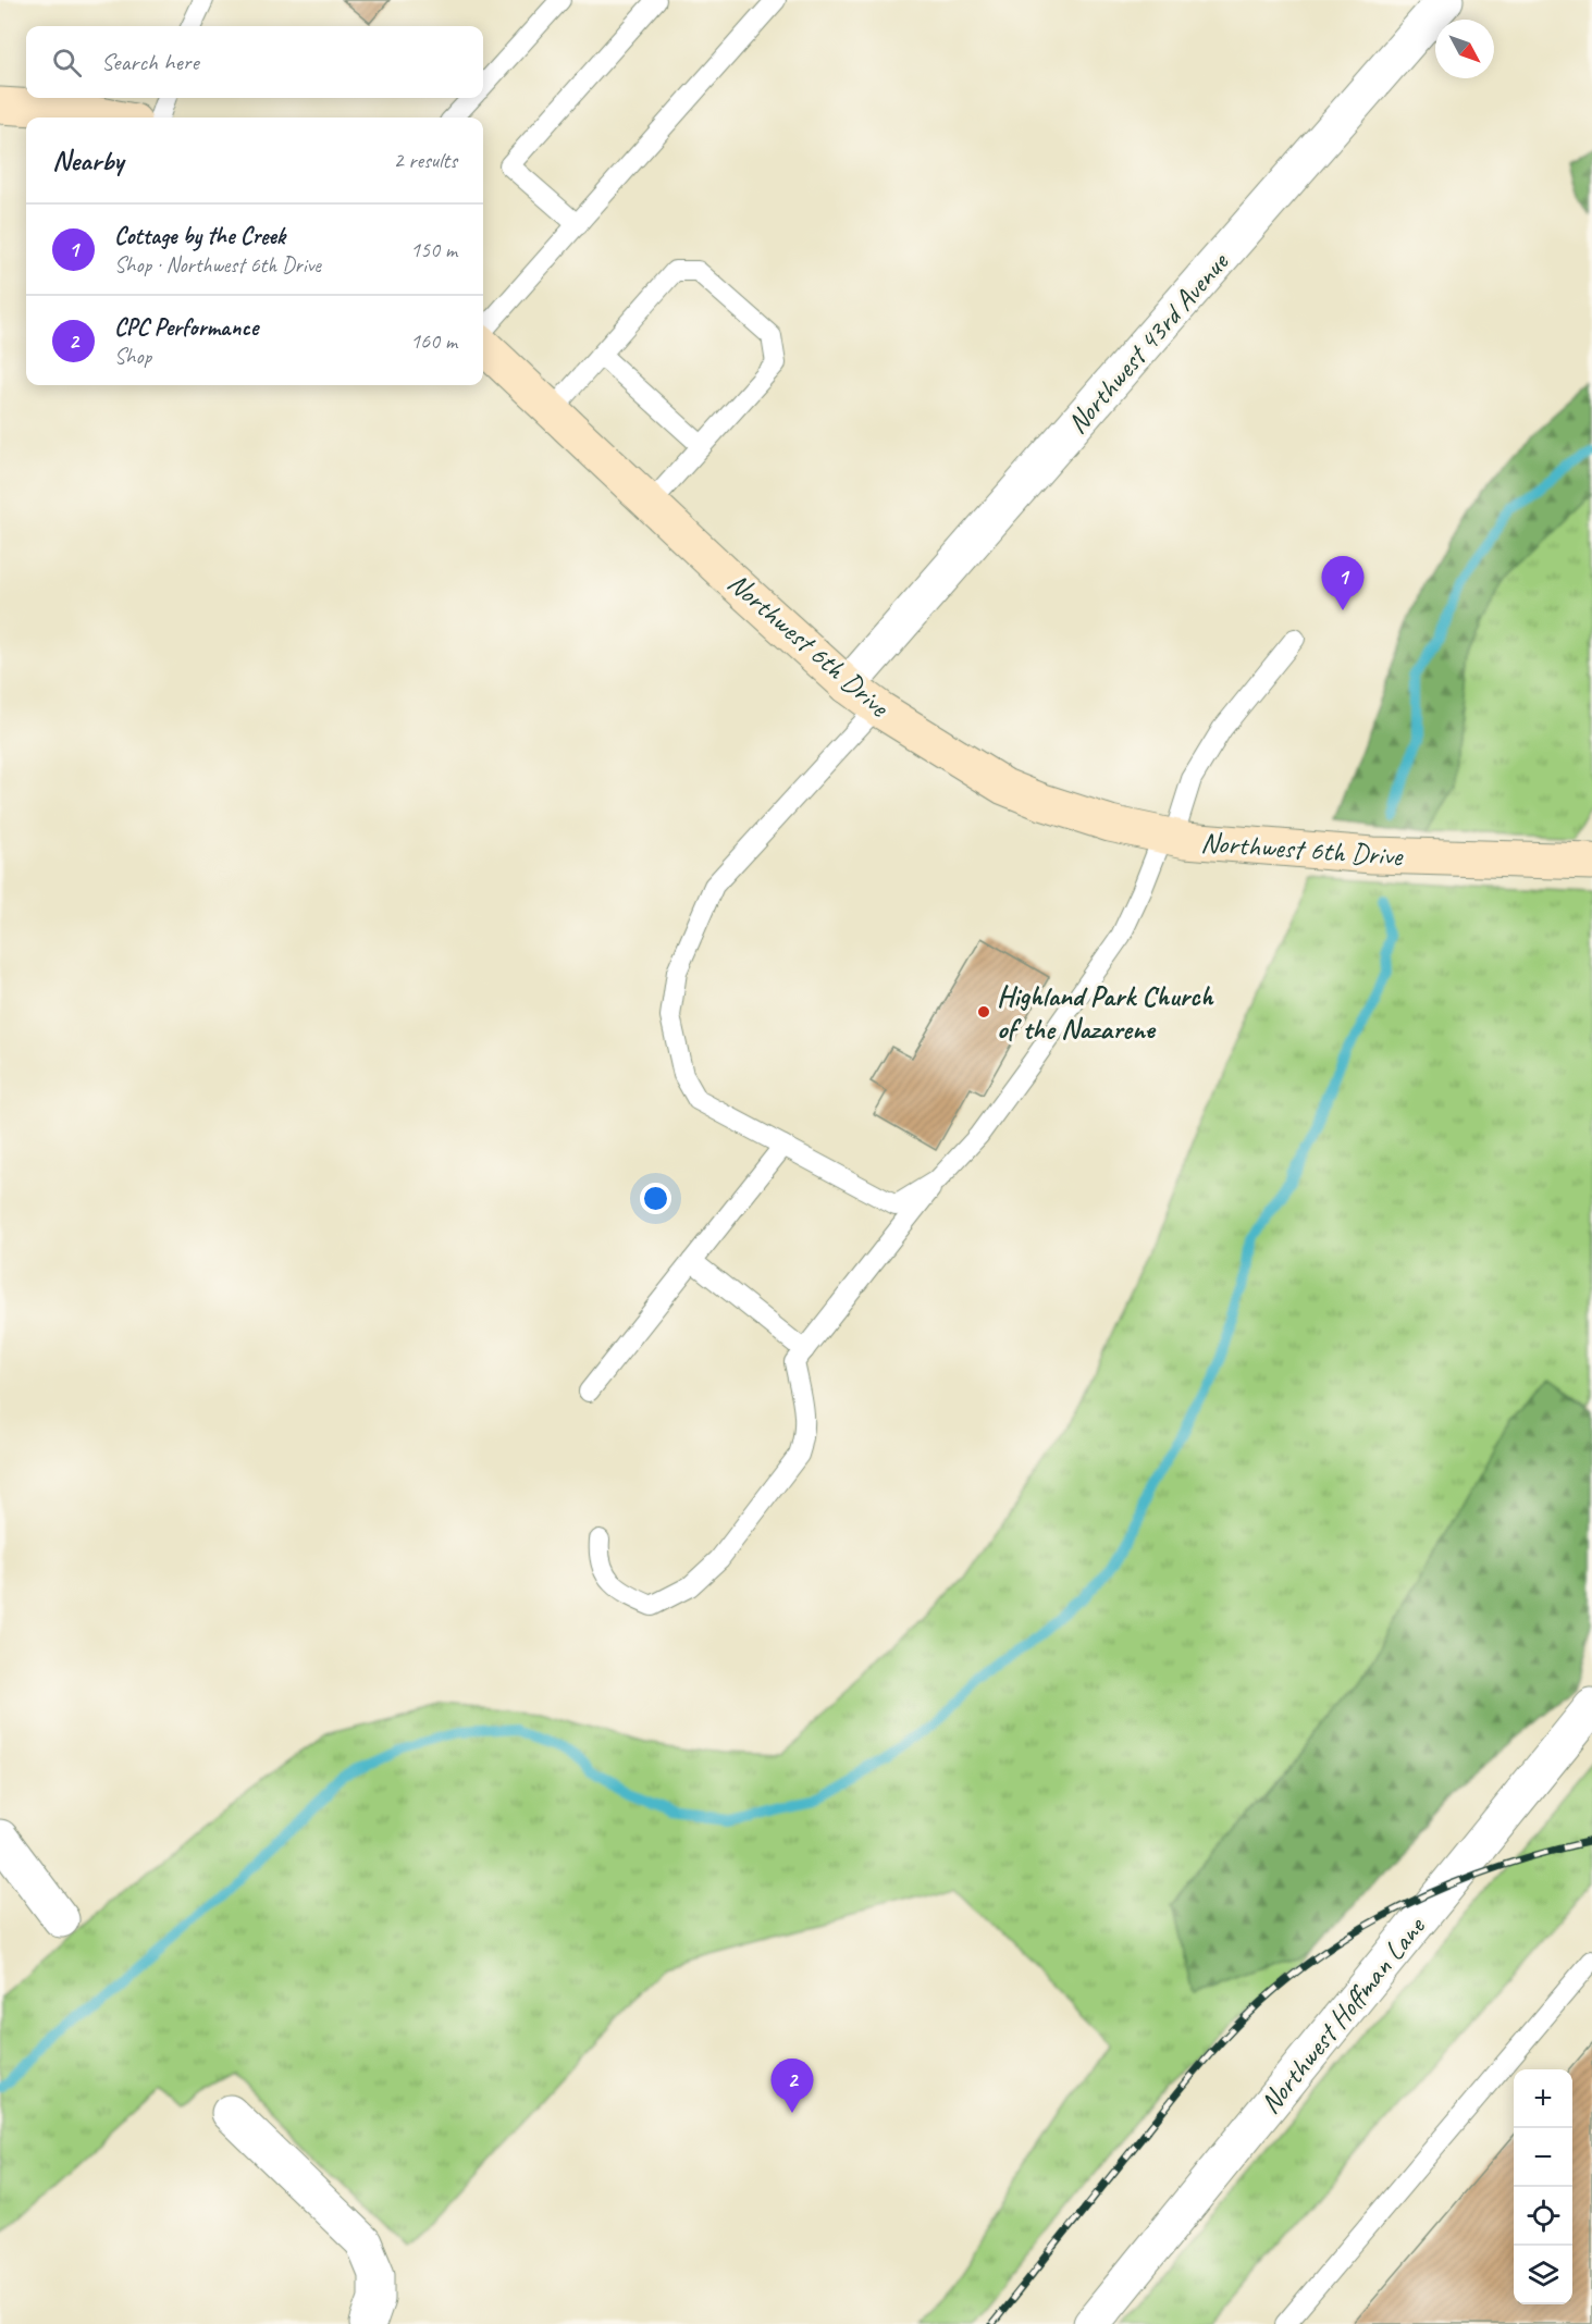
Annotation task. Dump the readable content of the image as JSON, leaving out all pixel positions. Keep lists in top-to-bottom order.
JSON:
{
  "streets": {
    "main road": ["Northwest 6th Drive"],
    "street": ["Northwest 43rd Avenue", "Northwest Hoffman Lane"]
  },
  "crossings": [
    ["Northwest 43rd Avenue", "Northwest 6th Drive"]
  ],
  "places": ["Highland Park Church of the Nazarene"],
  "north": "bottom right",
  "page": {
    "search": "Search here",
    "heading": ["Nearby", "2 results"],
    "list": [
      {
        "mark": "1",
        "name": "Cottage by the Creek",
        "note": "Shop · Northwest 6th Drive",
        "value": "150 m"
      },
      {
        "mark": "2",
        "name": "CPC Performance",
        "note": "Shop",
        "value": "160 m"
      }
    ],
    "pins": ["1", "2"],
    "map_buttons": ["+", "−"]
  }
}
